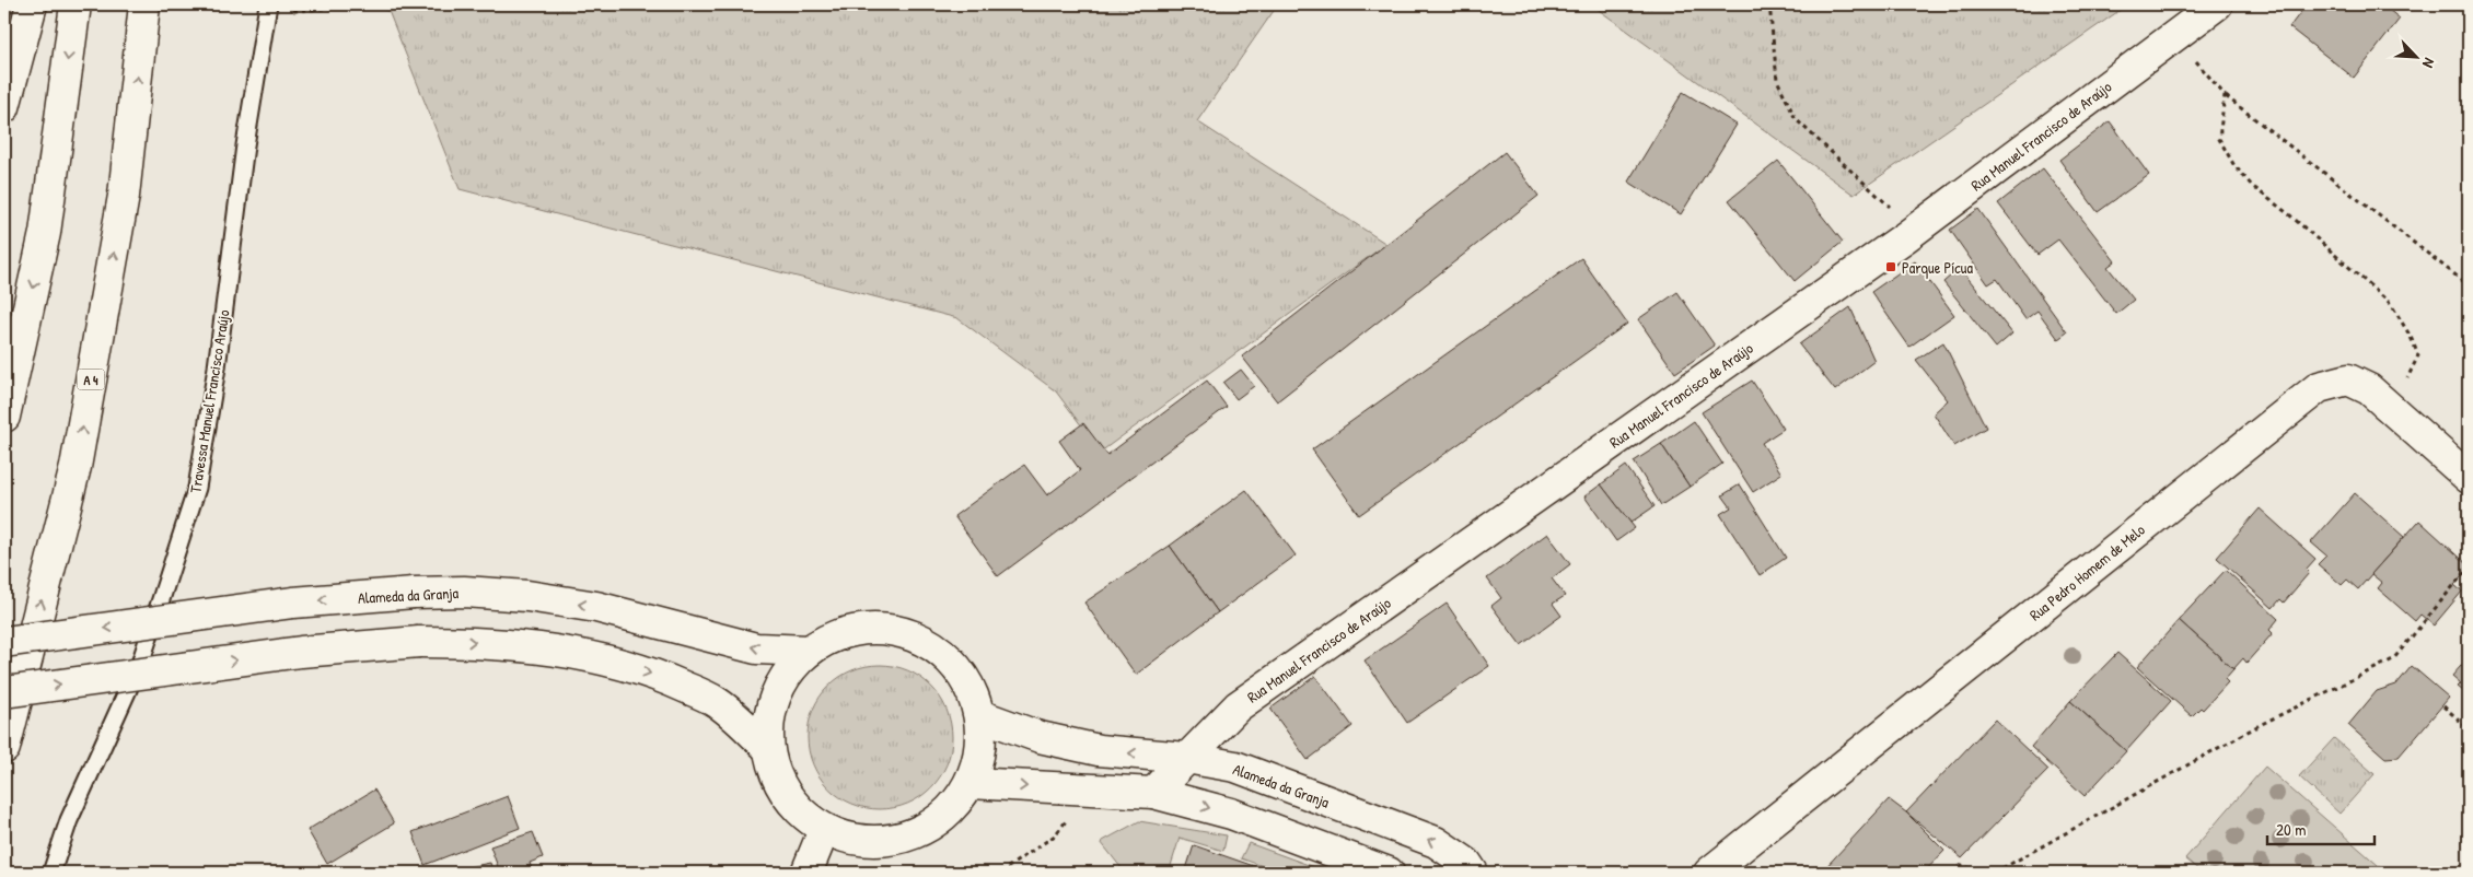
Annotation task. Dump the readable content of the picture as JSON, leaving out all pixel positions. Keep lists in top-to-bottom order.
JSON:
{
  "streets": {
    "main road": [
      "Rua Manuel Francisco de Araújo",
      "A 4",
      "Rua Pedro Homem de Melo",
      "Alameda da Granja"
    ],
    "lane": ["Travessa Manuel Francisco Araújo"]
  },
  "crossings": [
    ["Rua Manuel Francisco de Araújo", "Alameda da Granja"]
  ],
  "places": {
    "transit": ["Parque Pícua"]
  },
  "scale_bar": "20 m",
  "north": "bottom right"
}
